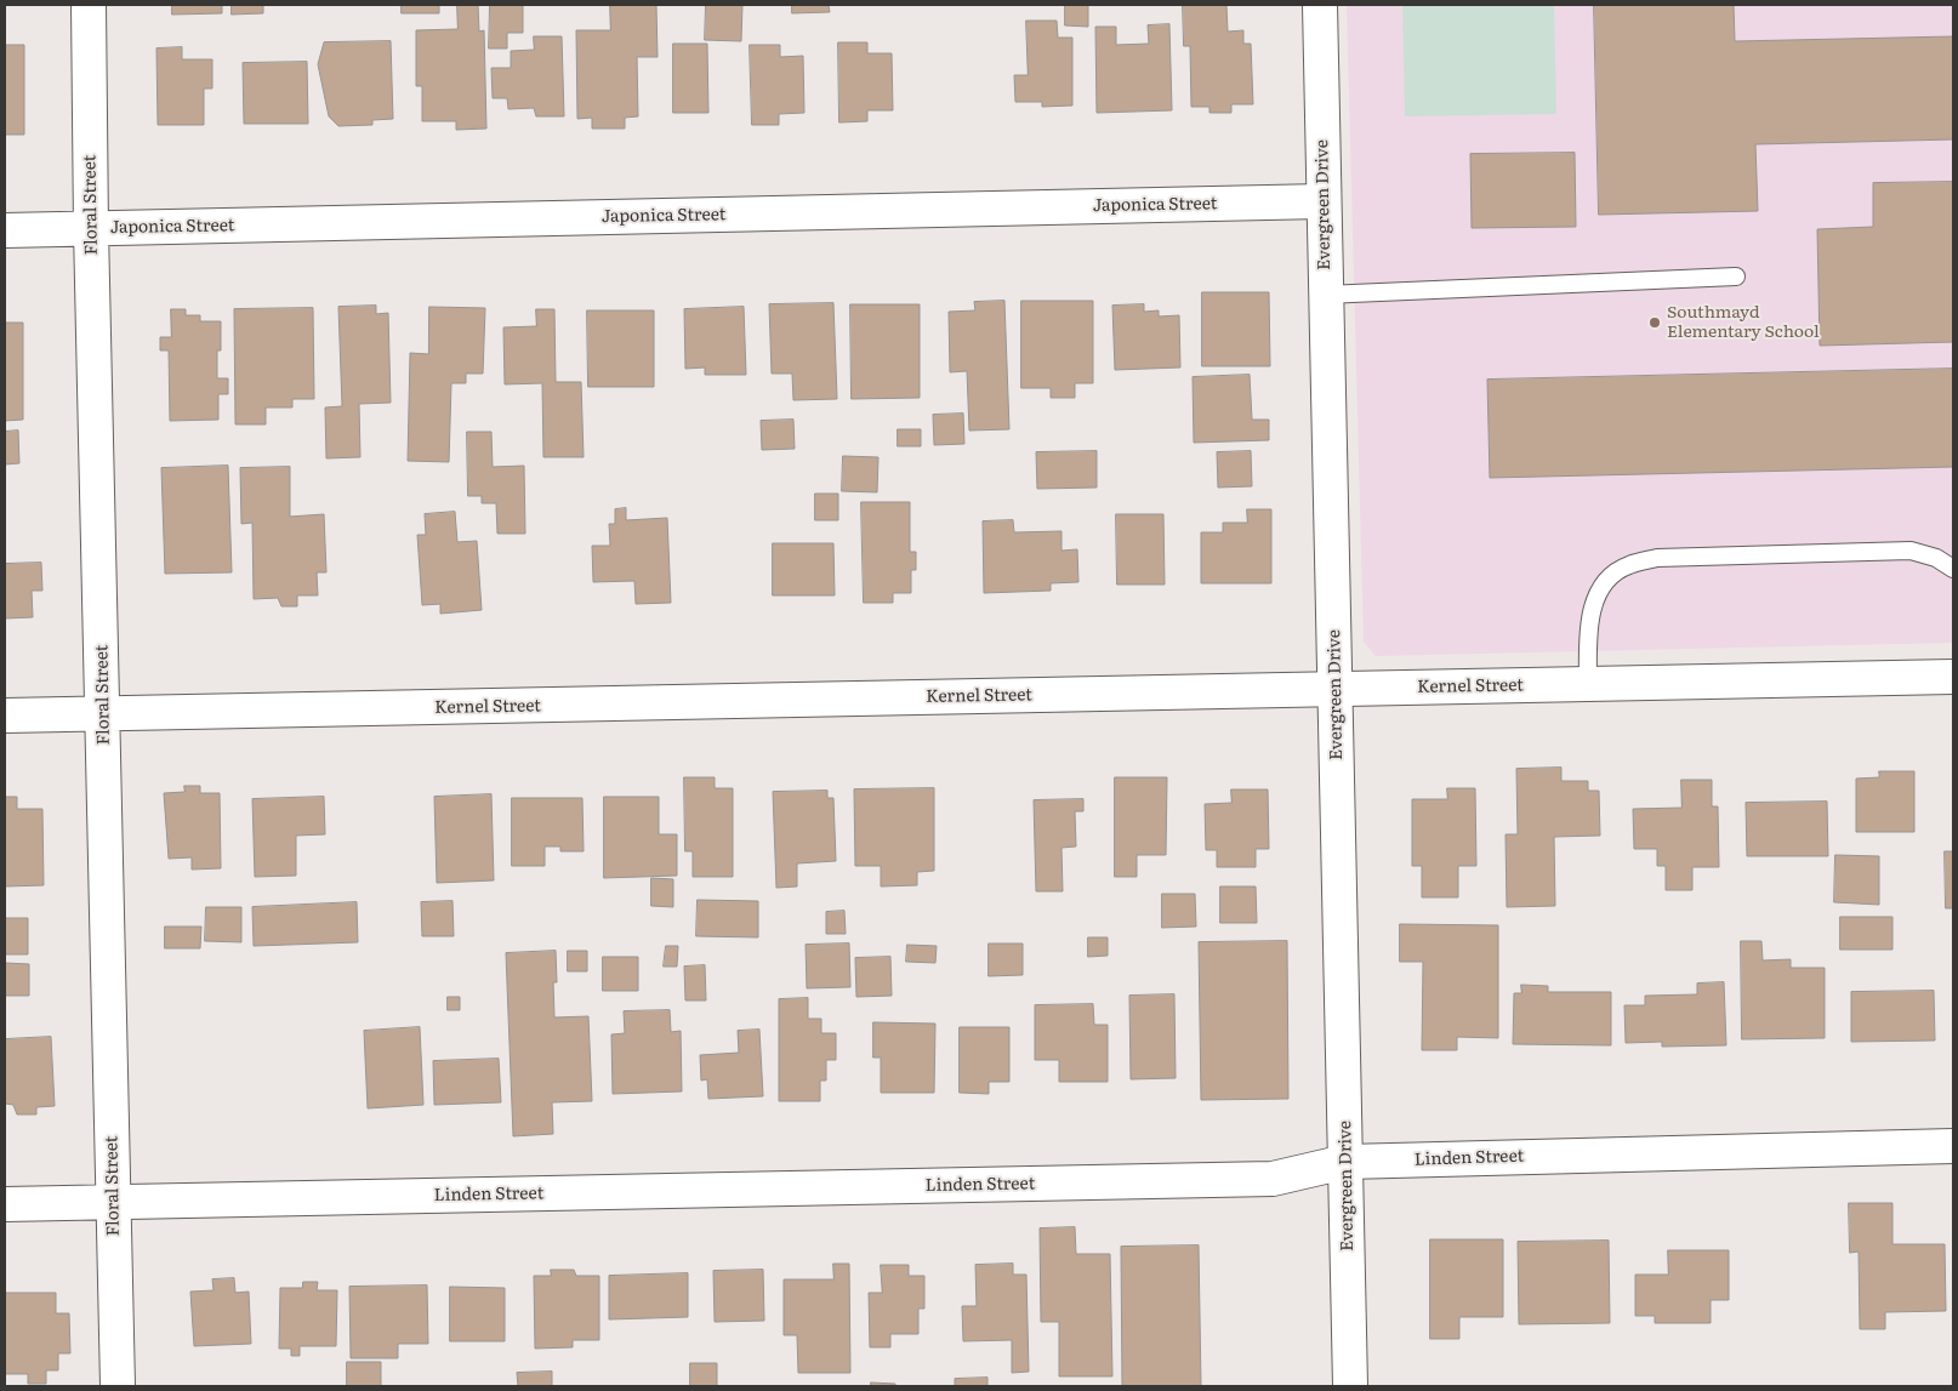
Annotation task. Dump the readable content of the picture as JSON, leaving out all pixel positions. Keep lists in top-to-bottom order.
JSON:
{
  "streets": {
    "street": [
      "Floral Street",
      "Japonica Street",
      "Evergreen Drive",
      "Kernel Street",
      "Linden Street"
    ]
  },
  "crossings": [
    ["Floral Street", "Japonica Street"],
    ["Floral Street", "Kernel Street"],
    ["Floral Street", "Linden Street"],
    ["Japonica Street", "Evergreen Drive"],
    ["Evergreen Drive", "Kernel Street"],
    ["Evergreen Drive", "Linden Street"]
  ],
  "places": ["Southmayd Elementary School"]
}
